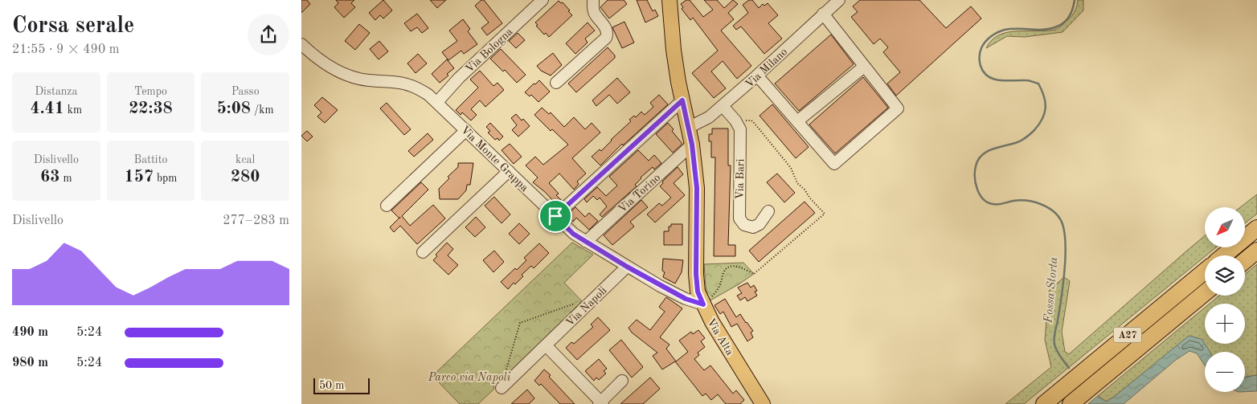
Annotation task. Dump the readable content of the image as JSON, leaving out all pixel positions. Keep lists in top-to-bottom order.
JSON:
{
  "streets": {
    "highway": ["A27"],
    "main road": ["Via Alta"],
    "street": [
      "Via Bologna",
      "Via Milano",
      "Via Monte Grappa",
      "Via Bari",
      "Via Torino",
      "Via Napoli"
    ]
  },
  "crossings": [
    ["Via Bologna", "Via Monte Grappa"],
    ["Via Milano", "Via Bari"],
    ["Via Milano", "Via Alta"],
    ["Via Monte Grappa", "Via Torino"],
    ["Via Monte Grappa", "Via Napoli"],
    ["Via Monte Grappa", "Via Alta"],
    ["Via Torino", "Via Alta"]
  ],
  "water": ["Fossa Storta"],
  "parks": ["Parco via Napoli"],
  "scale_bar": "50 m",
  "north": "bottom left",
  "page": {
    "heading": ["Corsa serale", "21:55 · 9 × 490 m"],
    "stats": [
      ["Distanza", "4.41 km"],
      ["Tempo", "22:38"],
      ["Passo", "5:08 /km"],
      ["Dislivello", "63 m"],
      ["Battito", "157 bpm"],
      ["kcal", "280"]
    ],
    "chart": ["Dislivello", "277–283 m"],
    "map_buttons": ["+", "−"],
    "list": [
      {
        "name": "490 m",
        "note": "5:24"
      },
      {
        "name": "980 m",
        "note": "5:24"
      }
    ],
    "scale": "50 m"
  }
}
